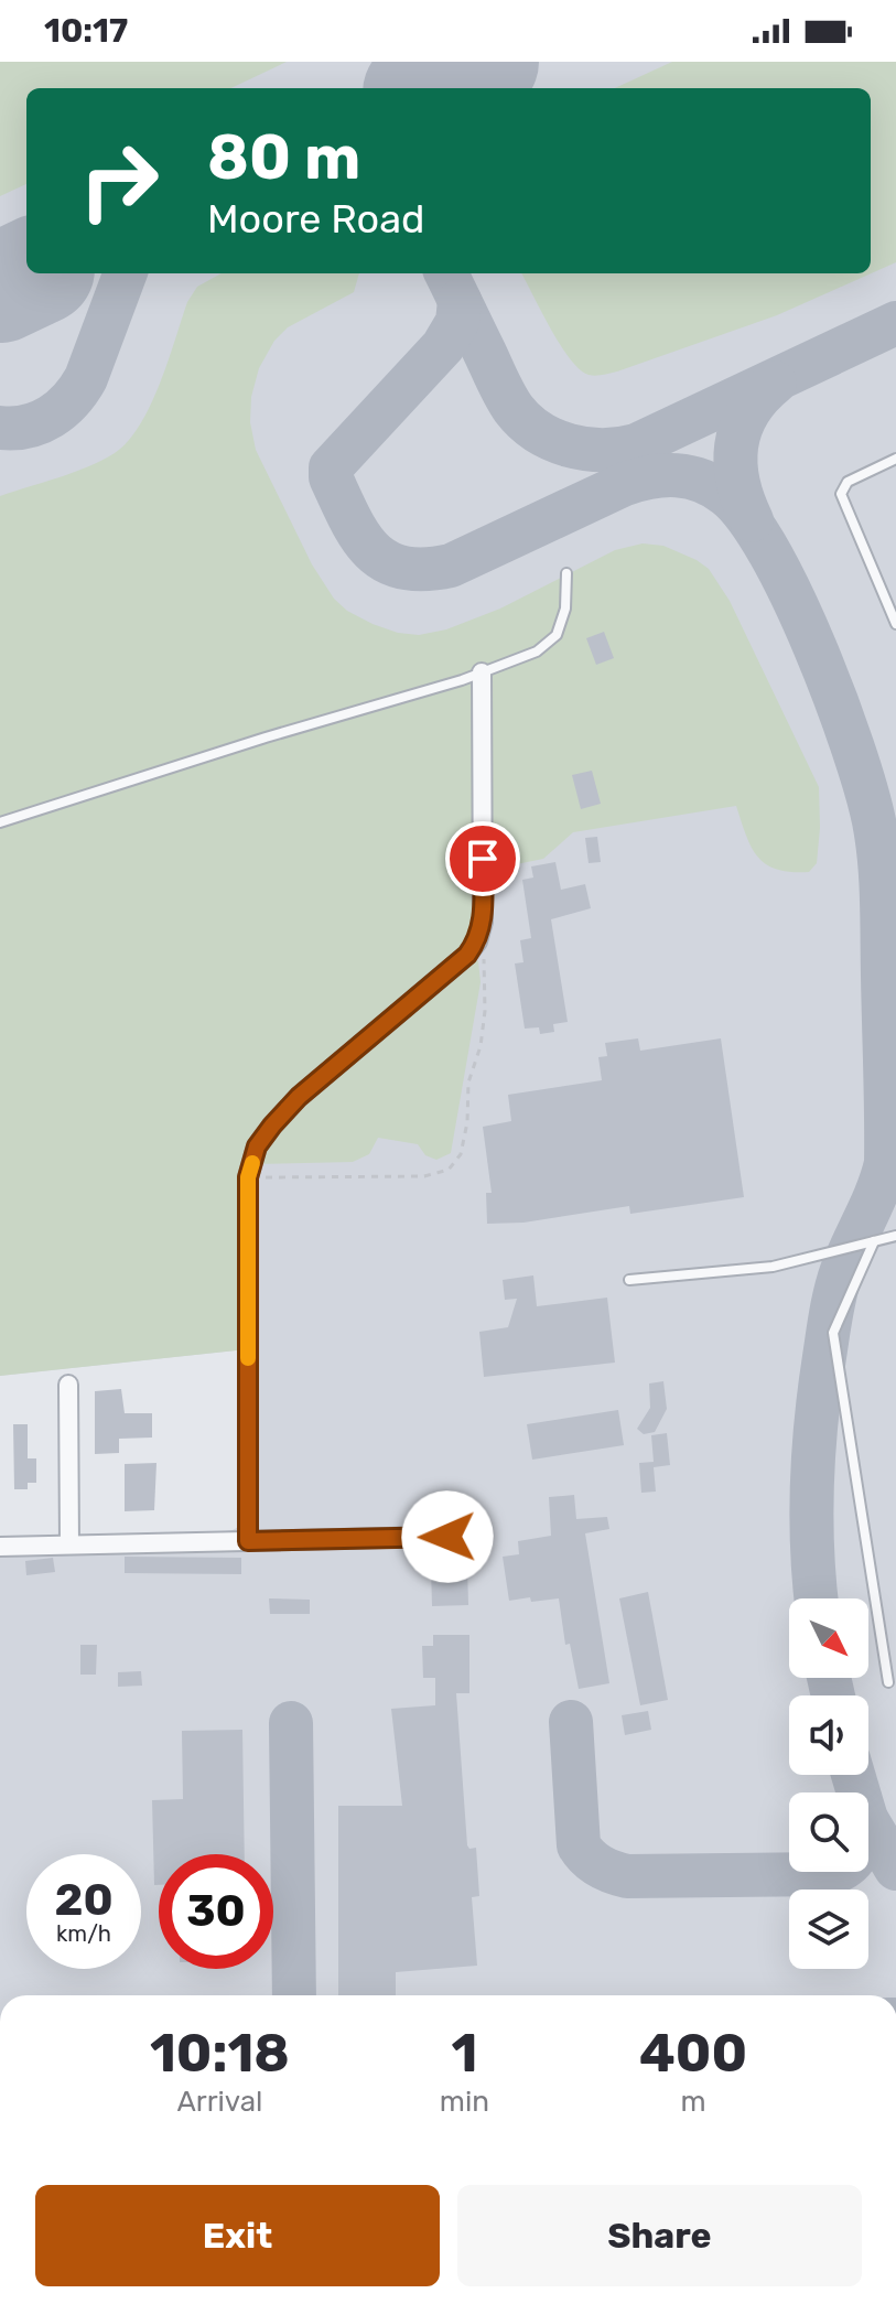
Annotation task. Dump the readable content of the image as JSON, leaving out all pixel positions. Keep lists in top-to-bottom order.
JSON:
{
  "north": "bottom right",
  "page": {
    "status": "10:17",
    "turn": ["80 m", "Moore Road"],
    "speed": "20 km/h",
    "limit": "30",
    "eta": [
      "10:18",
      "Arrival",
      "1",
      "min",
      "400",
      "m"
    ],
    "buttons": ["Exit", "Share"]
  }
}
